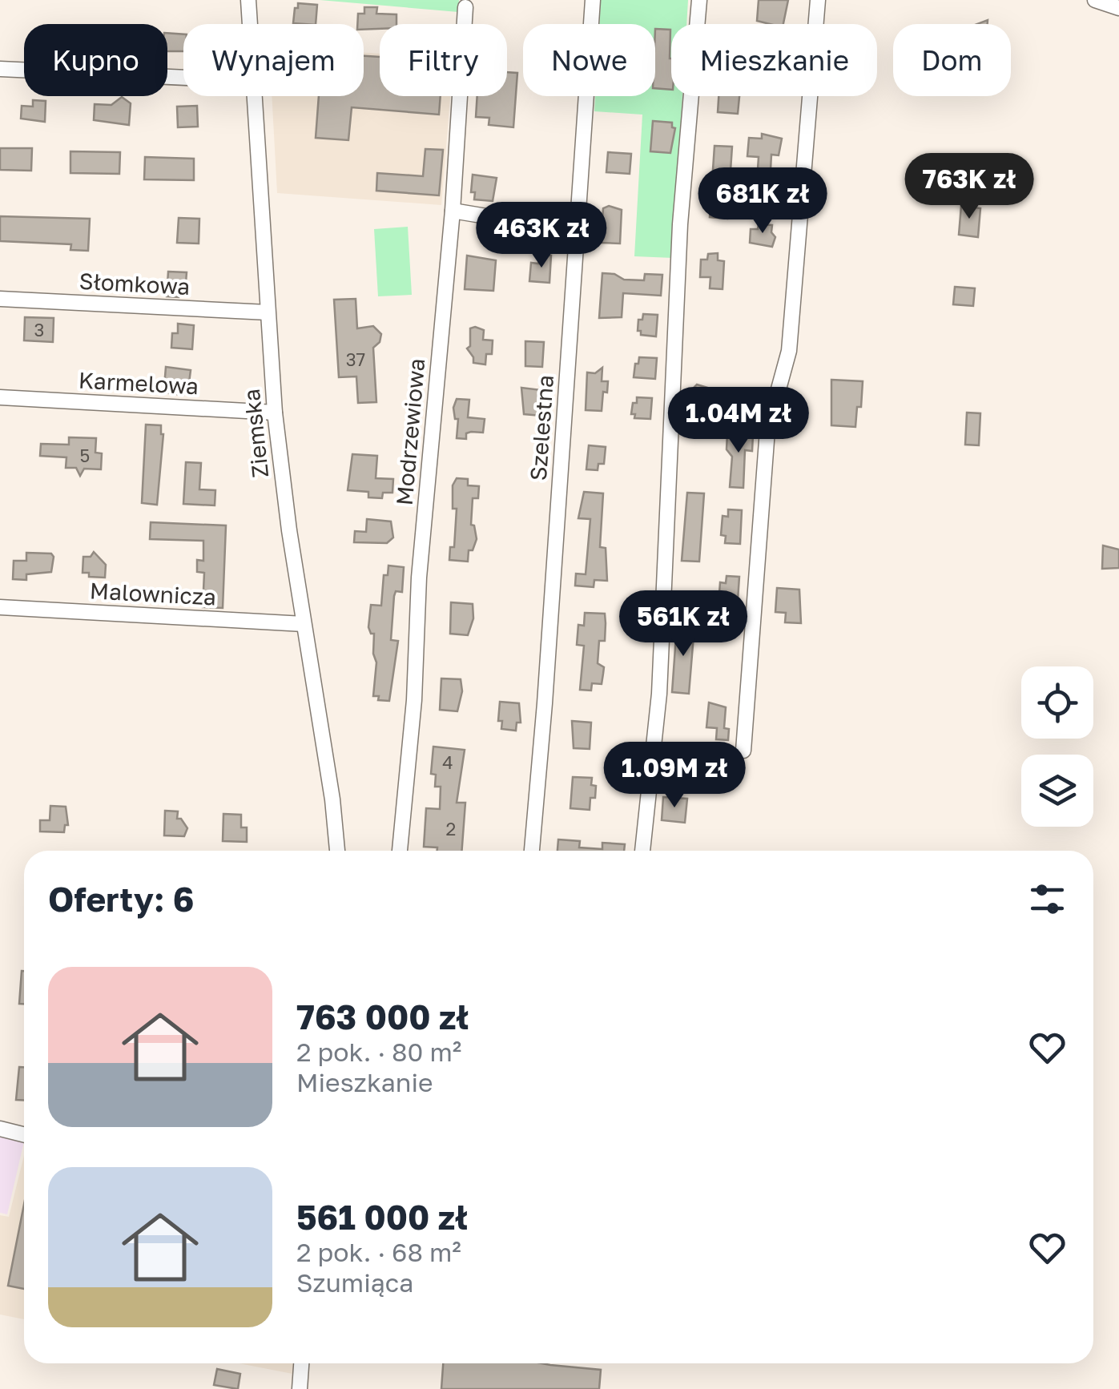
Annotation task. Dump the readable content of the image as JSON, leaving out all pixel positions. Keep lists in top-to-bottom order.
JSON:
{
  "streets": {
    "street": [
      "Słomkowa",
      "Karmelowa",
      "Szelestna",
      "Modrzewiowa",
      "Ziemska",
      "Malownicza"
    ]
  },
  "crossings": [
    ["Słomkowa", "Ziemska"],
    ["Karmelowa", "Ziemska"],
    ["Ziemska", "Malownicza"]
  ],
  "house_numbers": [
    "3",
    "37",
    "5",
    "4",
    "2"
  ],
  "page": {
    "chip": [
      "Kupno",
      "Wynajem",
      "Filtry",
      "Nowe",
      "Mieszkanie",
      "Dom"
    ],
    "price": [
      "763K zł",
      "681K zł",
      "463K zł",
      "1.04M zł",
      "561K zł",
      "1.09M zł"
    ],
    "heading": "Oferty: 6",
    "list": [
      {
        "name": "763 000 zł",
        "note": "2 pok. · 80 m² · Mieszkanie"
      },
      {
        "name": "561 000 zł",
        "note": "2 pok. · 68 m² · Szumiąca"
      }
    ]
  }
}
